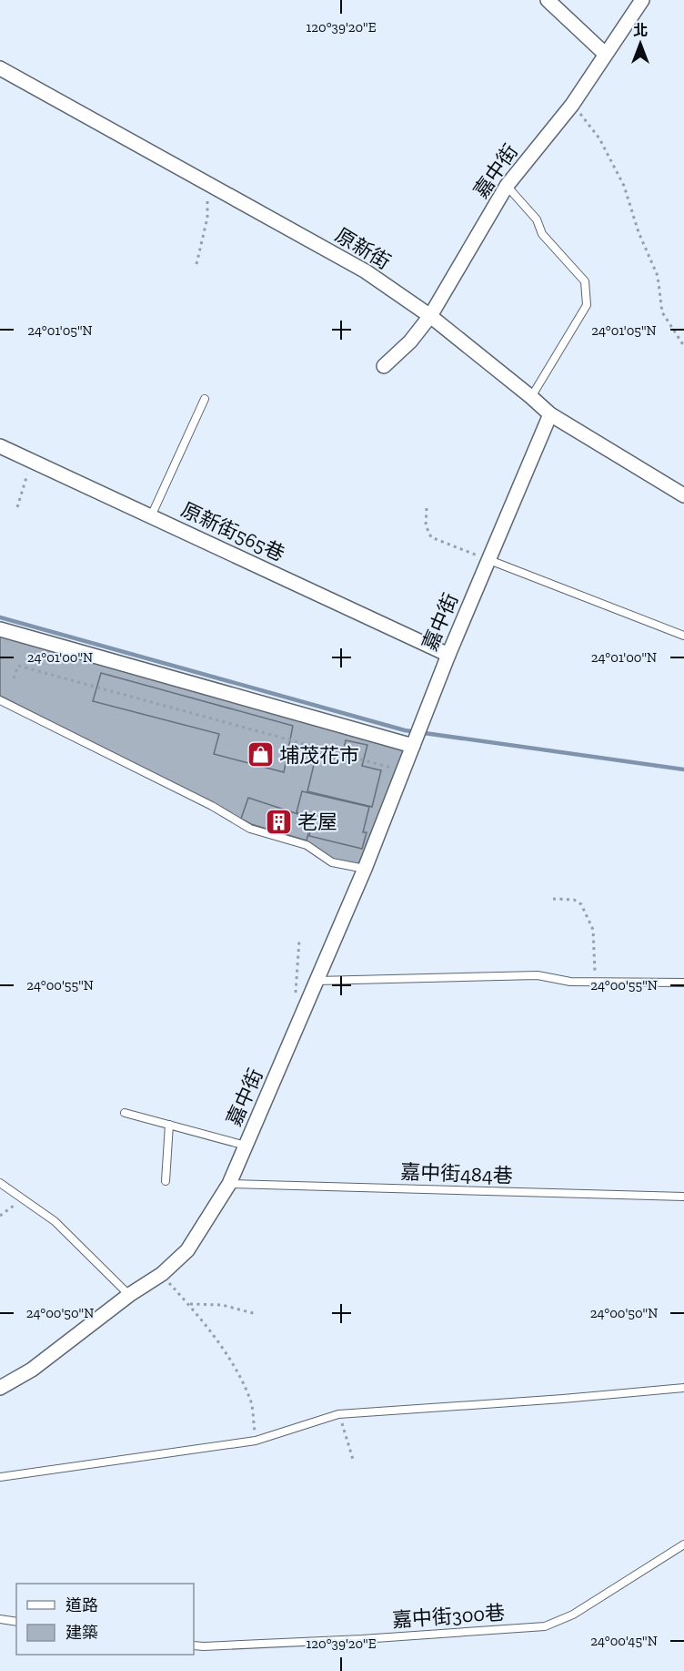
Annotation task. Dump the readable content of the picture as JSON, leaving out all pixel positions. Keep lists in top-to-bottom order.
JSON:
{
  "streets": {
    "street": ["嘉中街", "原新街", "原新街565巷"],
    "lane": ["嘉中街484巷", "嘉中街300巷"]
  },
  "crossings": [
    ["嘉中街", "原新街"],
    ["嘉中街", "原新街565巷"],
    ["嘉中街", "嘉中街484巷"]
  ],
  "places": {
    "shop": ["埔茂花市"],
    "building": ["老屋"]
  },
  "legend": ["道路", "建築"],
  "north": "top",
  "coordinates": [
    "120°39'20\"E",
    "24°01'05\"N",
    "24°01'00\"N",
    "24°00'55\"N",
    "24°00'50\"N",
    "24°00'45\"N"
  ]
}
